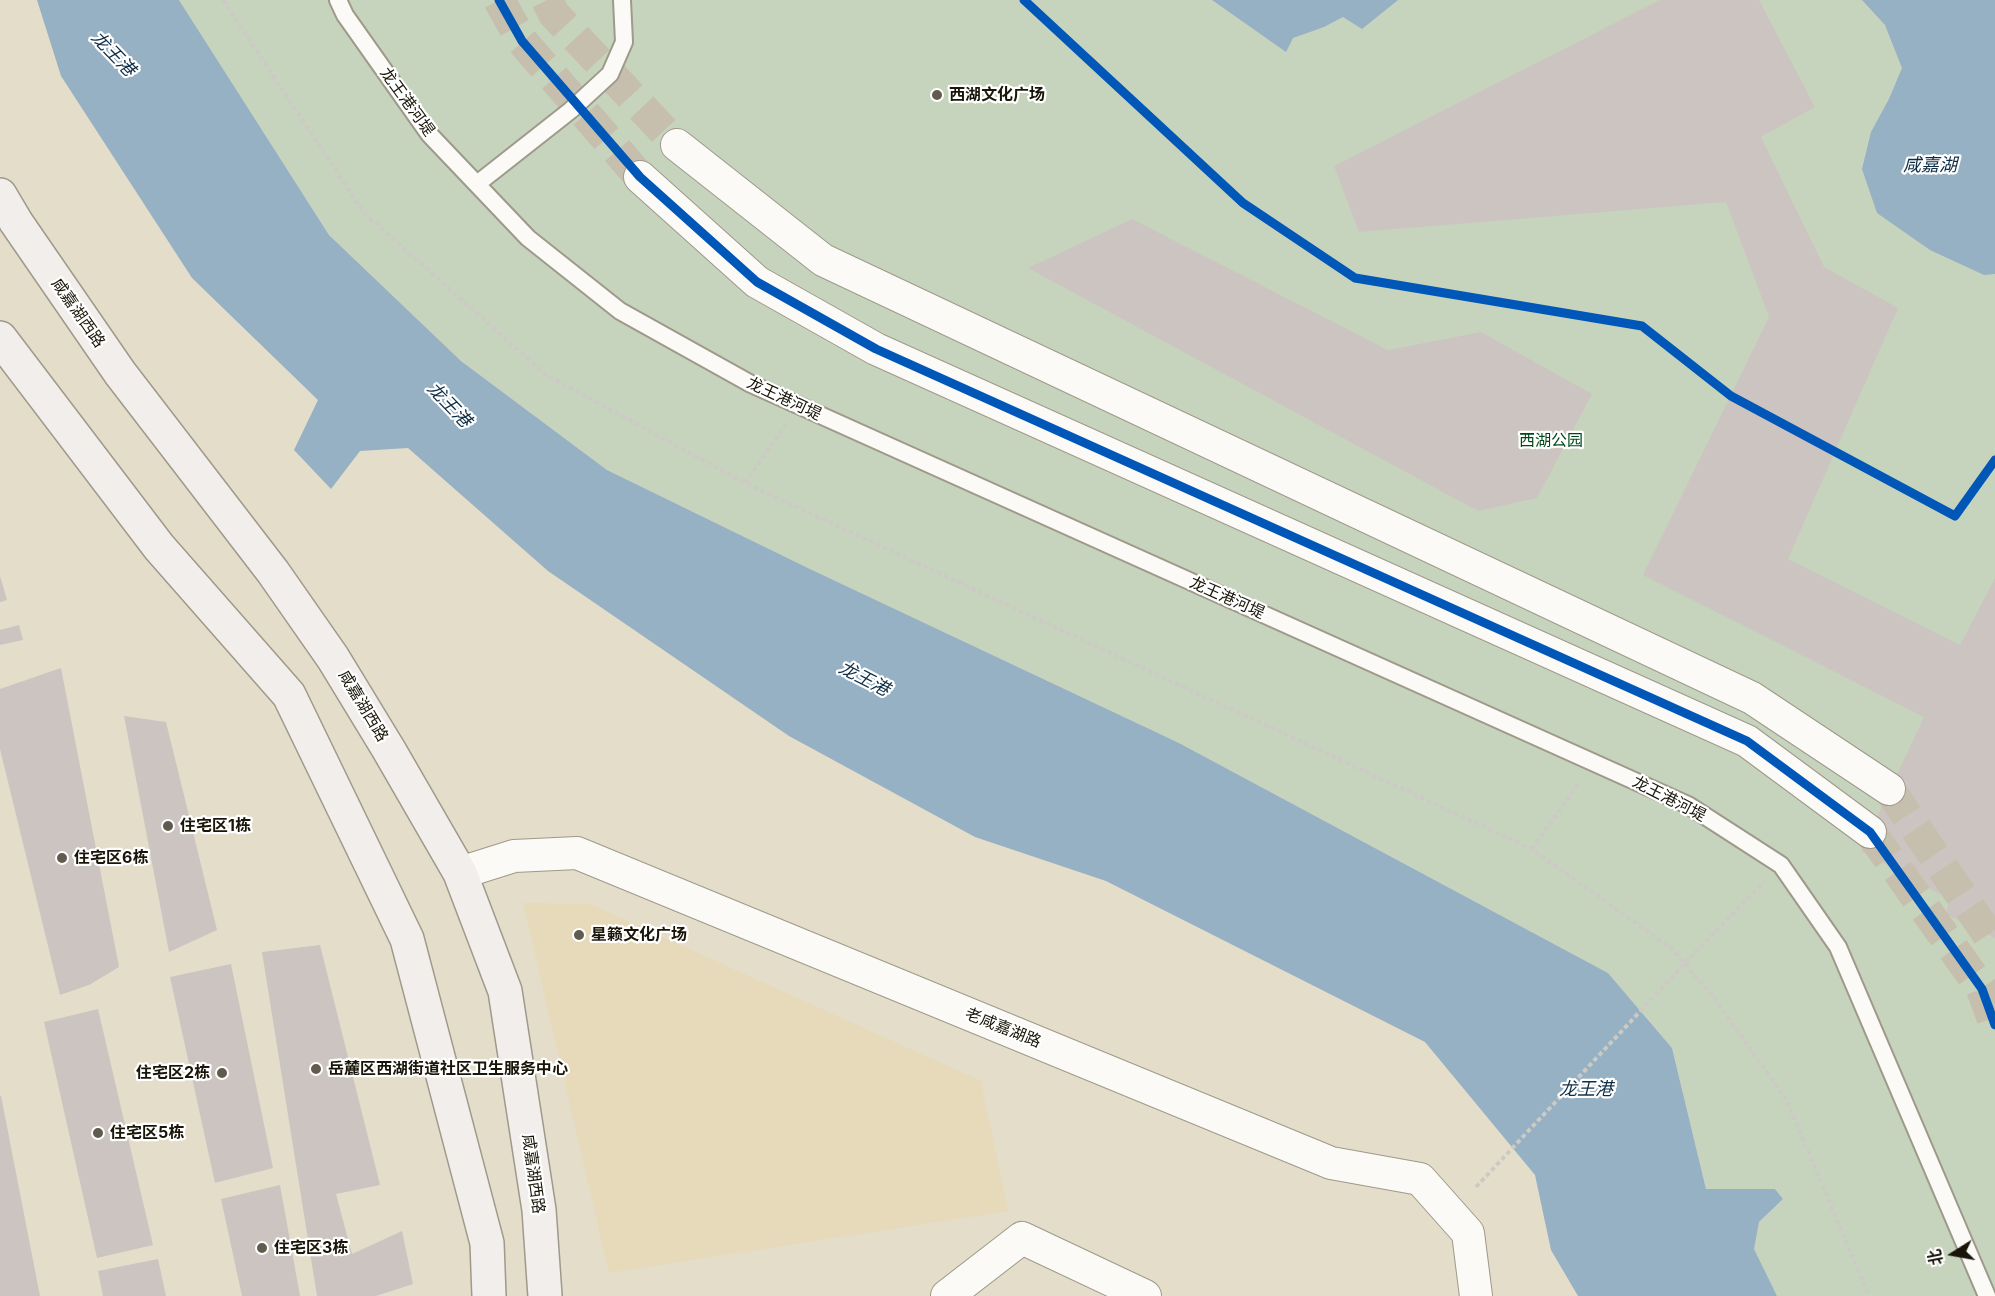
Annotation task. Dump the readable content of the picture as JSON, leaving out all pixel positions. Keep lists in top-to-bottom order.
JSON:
{
  "streets": {
    "main road": ["咸嘉湖西路"],
    "street": ["老咸嘉湖路"],
    "lane": ["龙王港河堤"]
  },
  "crossings": [
    ["咸嘉湖西路", "老咸嘉湖路"]
  ],
  "water": ["龙王港", "咸嘉湖"],
  "parks": ["西湖公园"],
  "places": [
    "西湖文化广场",
    "住宅区1栋",
    "住宅区6栋",
    "星籁文化广场",
    "岳麓区西湖街道社区卫生服务中心",
    "住宅区2栋",
    "住宅区5栋",
    "住宅区3栋"
  ],
  "north": "left"
}
